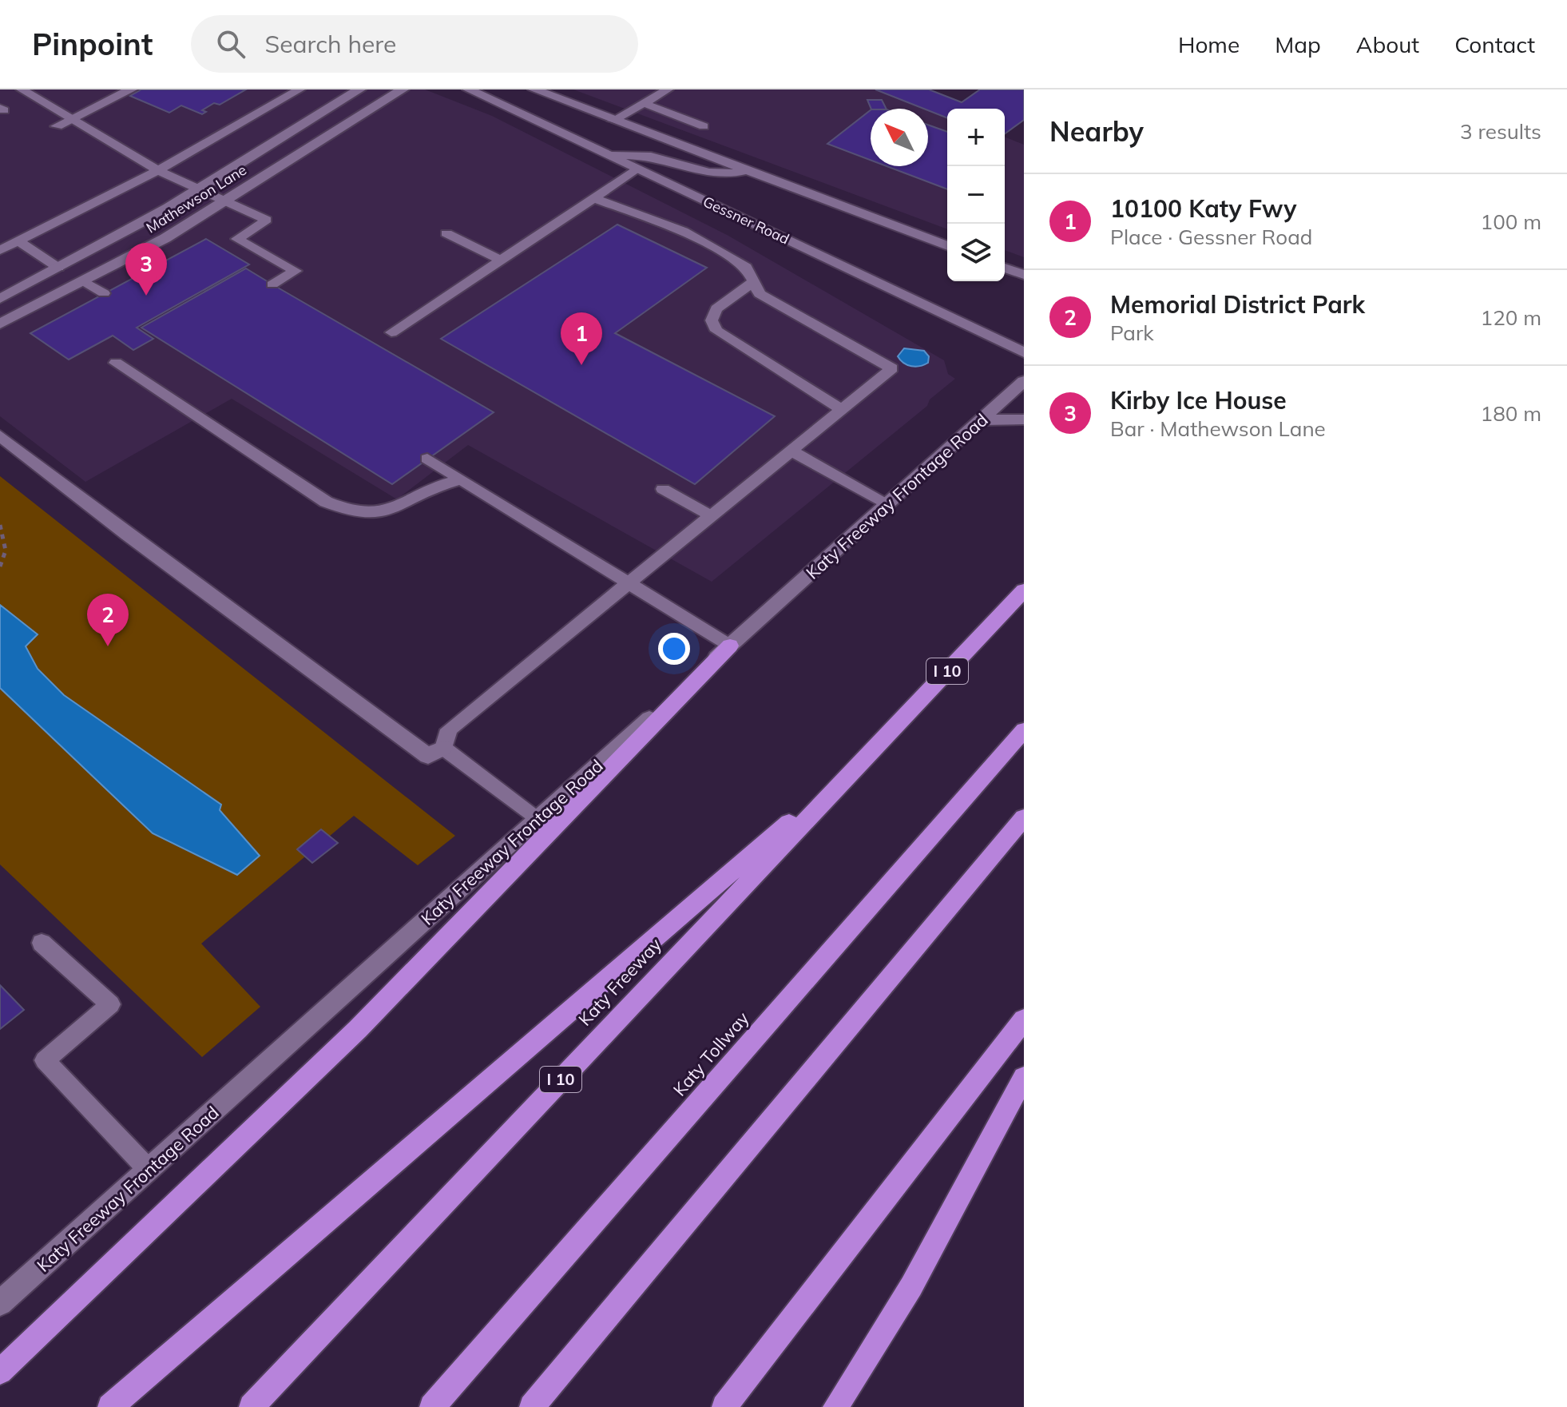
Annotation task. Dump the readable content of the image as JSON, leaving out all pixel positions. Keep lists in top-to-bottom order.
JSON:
{
  "streets": {
    "highway": ["I 10", "Katy Freeway", "Katy Tollway"],
    "main road": ["Mathewson Lane", "Gessner Road", "Katy Freeway Frontage Road"]
  },
  "north": "top left",
  "page": {
    "header": "Pinpoint",
    "search": "Search here",
    "nav": [
      "Home",
      "Map",
      "About",
      "Contact"
    ],
    "heading": ["Nearby", "3 results"],
    "map_buttons": ["+", "−"],
    "list": [
      {
        "mark": "1",
        "name": "10100 Katy Fwy",
        "note": "Place · Gessner Road",
        "value": "100 m"
      },
      {
        "mark": "2",
        "name": "Memorial District Park",
        "note": "Park",
        "value": "120 m"
      },
      {
        "mark": "3",
        "name": "Kirby Ice House",
        "note": "Bar · Mathewson Lane",
        "value": "180 m"
      }
    ],
    "pins": ["3", "1", "2"]
  }
}
